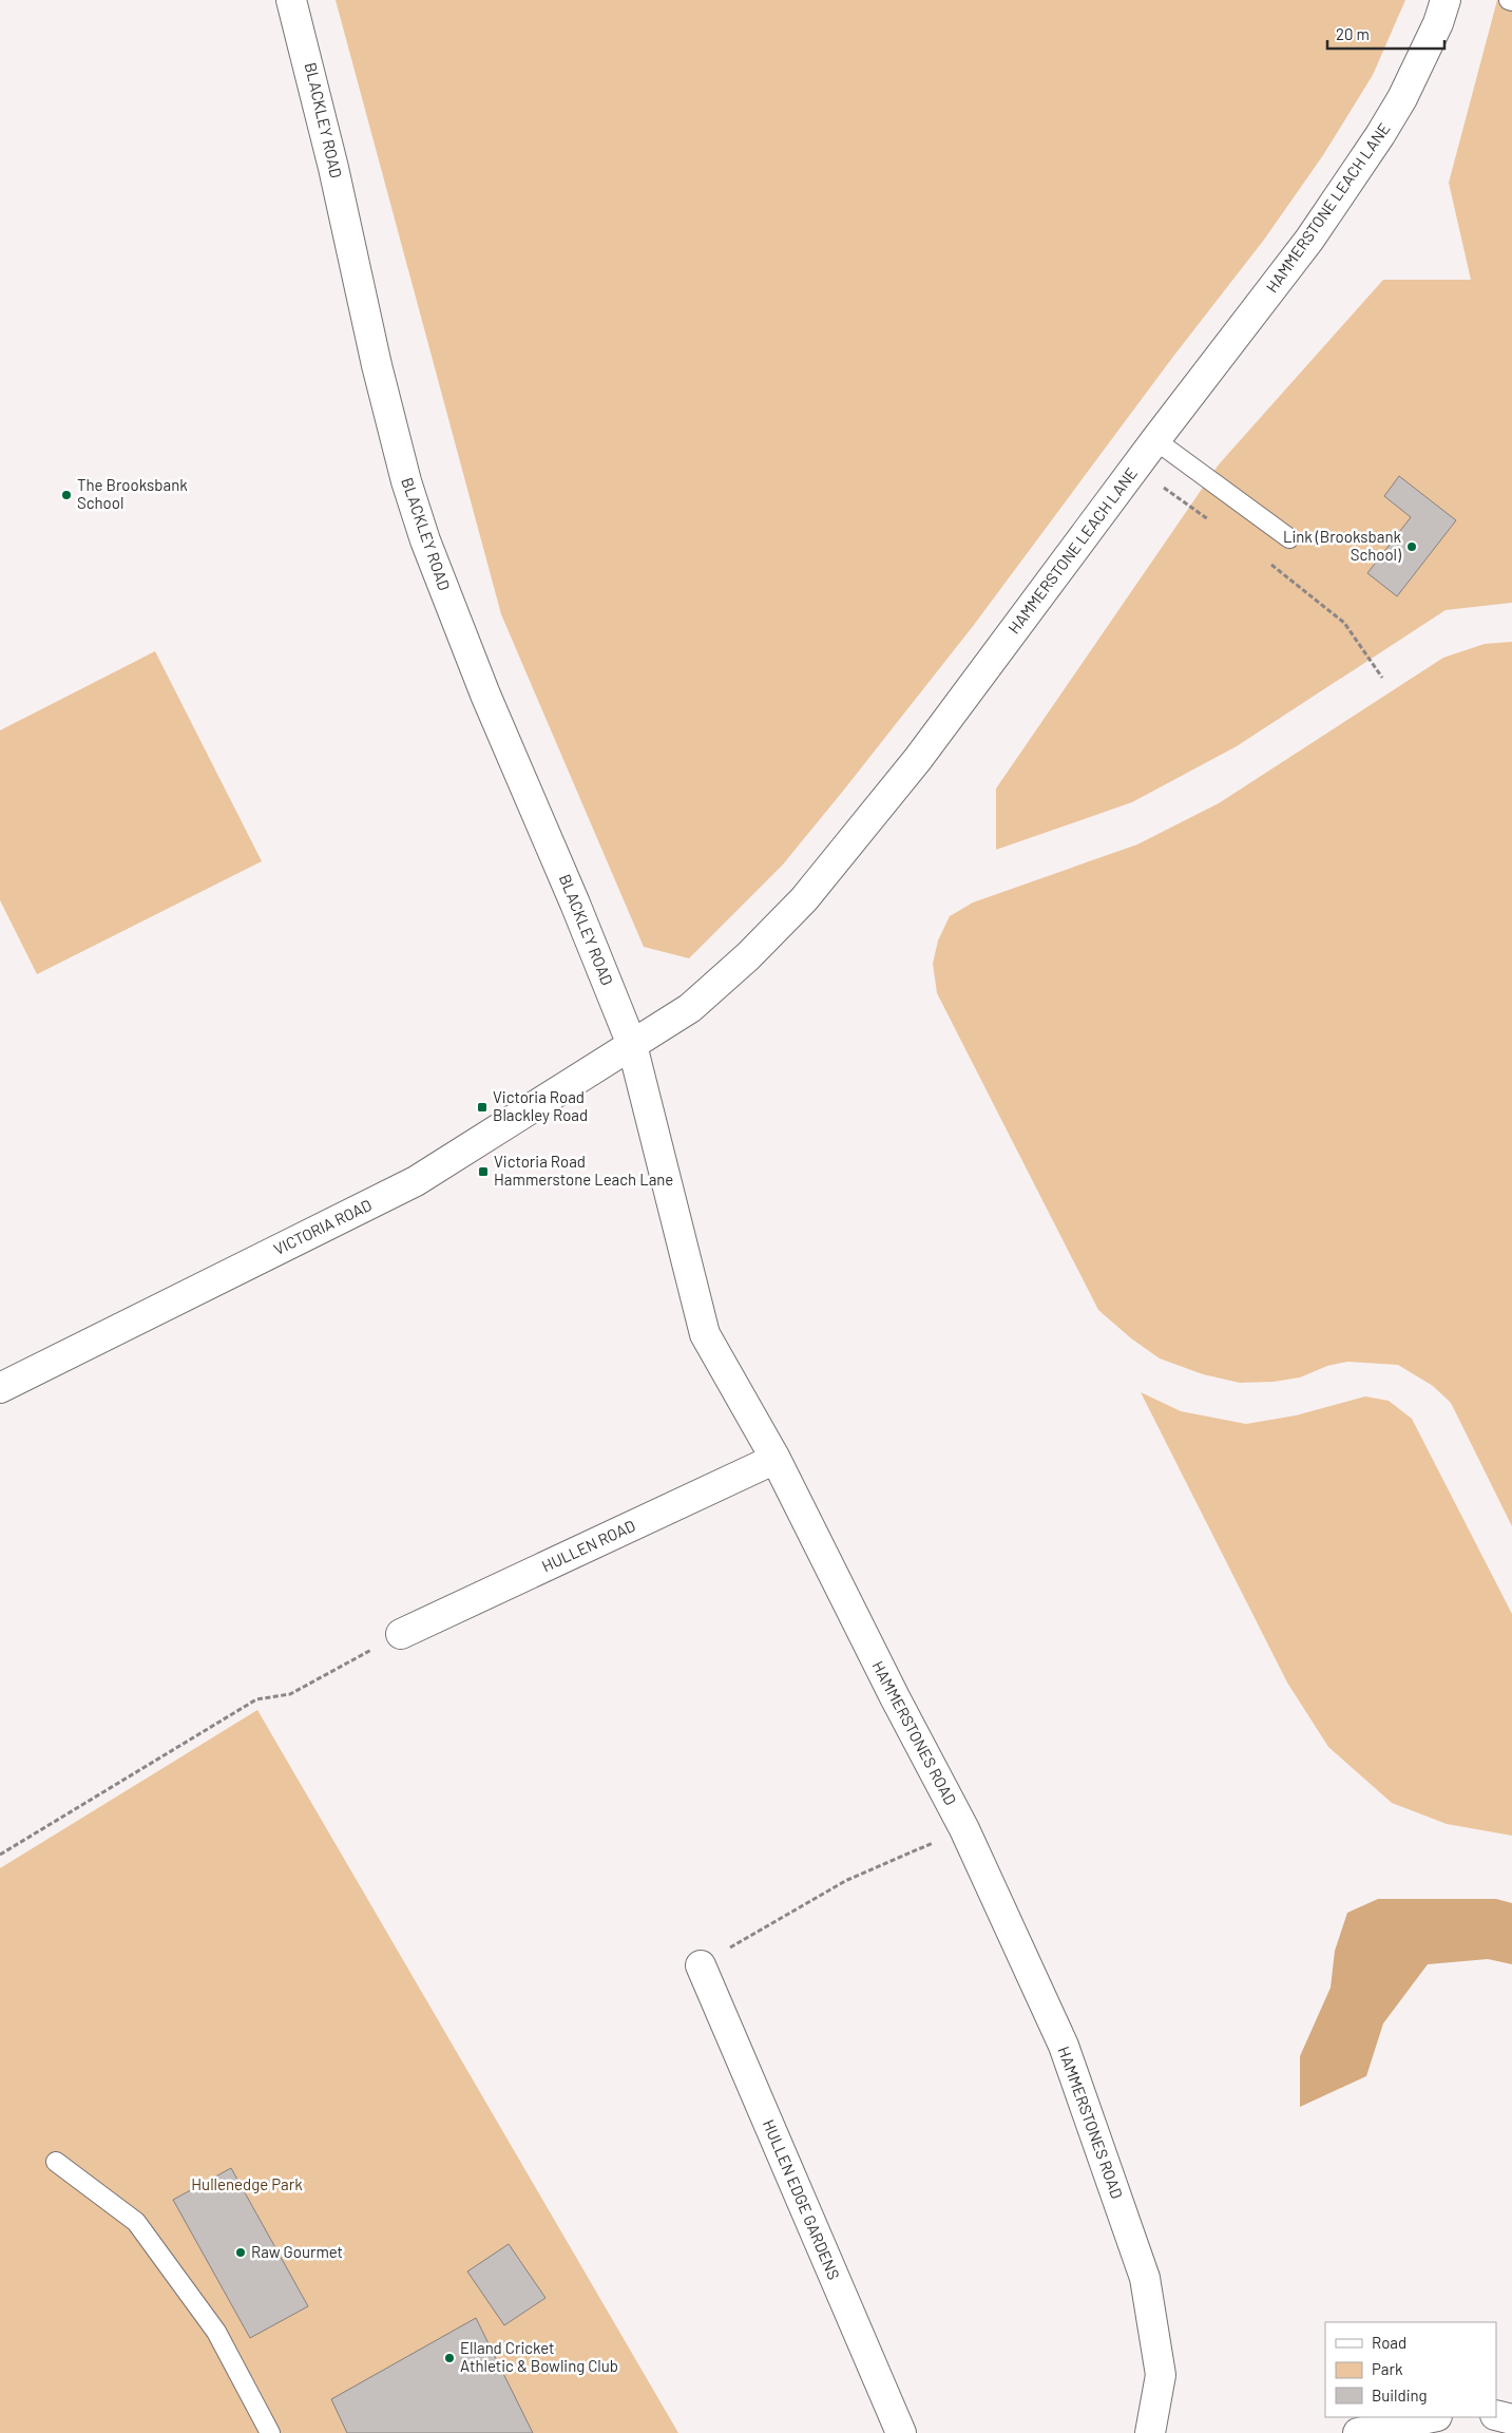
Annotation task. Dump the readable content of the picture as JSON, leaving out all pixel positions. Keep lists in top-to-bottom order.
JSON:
{
  "streets": {
    "street": [
      "BLACKLEY ROAD",
      "HAMMERSTONE LEACH LANE",
      "VICTORIA ROAD",
      "HULLEN ROAD",
      "HAMMERSTONES ROAD",
      "HULLEN EDGE GARDENS"
    ]
  },
  "crossings": [
    ["BLACKLEY ROAD", "HAMMERSTONE LEACH LANE"],
    ["BLACKLEY ROAD", "VICTORIA ROAD"],
    ["BLACKLEY ROAD", "HAMMERSTONES ROAD"],
    ["HAMMERSTONE LEACH LANE", "VICTORIA ROAD"],
    ["HAMMERSTONE LEACH LANE", "HAMMERSTONES ROAD"],
    ["VICTORIA ROAD", "HAMMERSTONES ROAD"],
    ["HULLEN ROAD", "HAMMERSTONES ROAD"]
  ],
  "parks": ["Hullenedge Park"],
  "places": {
    "other": [
      "The Brooksbank School",
      "Link (Brooksbank School)",
      "Raw Gourmet",
      "Elland Cricket Athletic & Bowling Club"
    ],
    "transit": ["Victoria Road Blackley Road", "Victoria Road Hammerstone Leach Lane"]
  },
  "legend": ["Road", "Park", "Building"],
  "scale_bar": "20 m"
}
